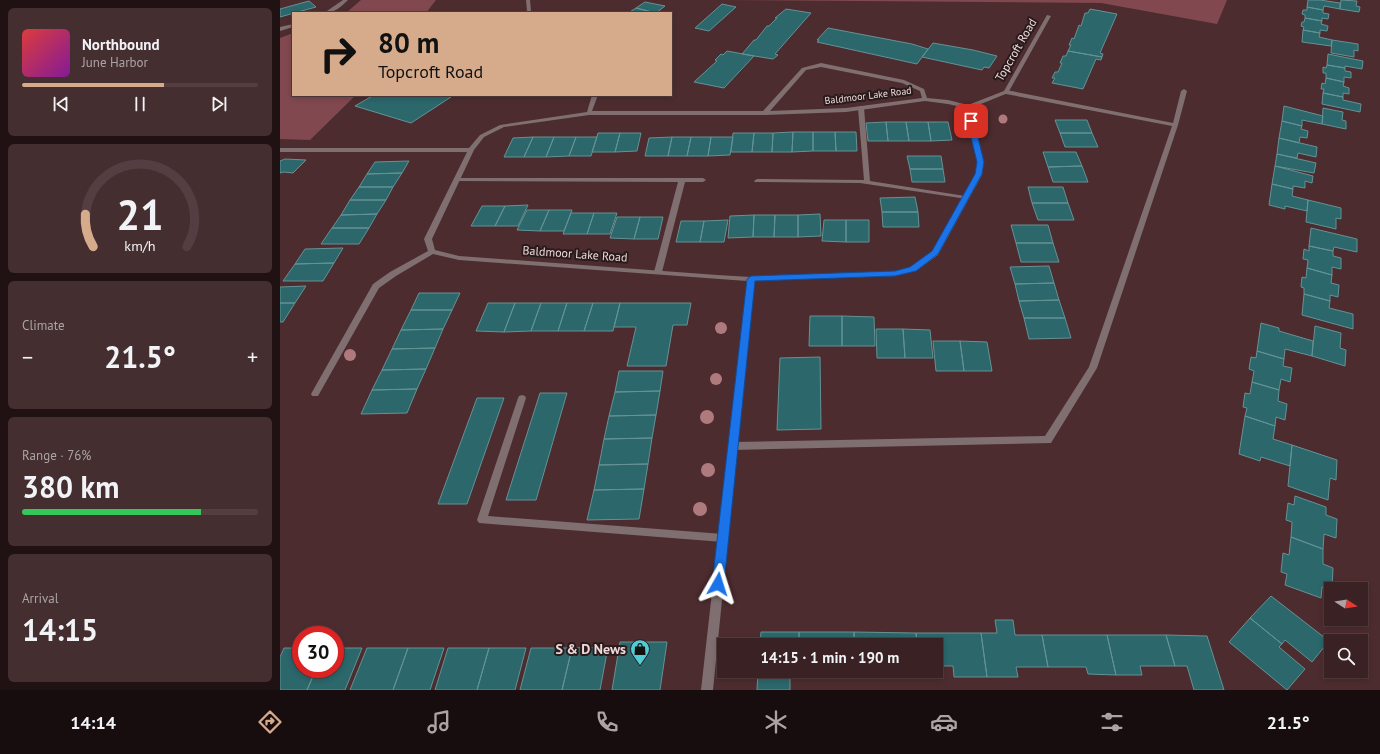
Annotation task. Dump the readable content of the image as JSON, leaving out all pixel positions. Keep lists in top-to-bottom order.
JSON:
{
  "streets": {
    "street": ["Topcroft Road", "Baldmoor Lake Road"]
  },
  "crossings": [
    ["Topcroft Road", "Baldmoor Lake Road"]
  ],
  "places": {
    "shop": ["S & D News"]
  },
  "north": "right",
  "page": {
    "turn": ["80 m", "Topcroft Road"],
    "song": ["Northbound", "June Harbor"],
    "tile": [
      "Climate",
      ["Range · 76%", "380 km"],
      ["Arrival", "14:15"]
    ],
    "heat": ["−", "21.5°", "+"],
    "limit": "30",
    "trip": "14:15 · 1 min · 190 m",
    "tabs": ["14:14", "21.5°"],
    "gauge": ["21", "km/h"]
  }
}
